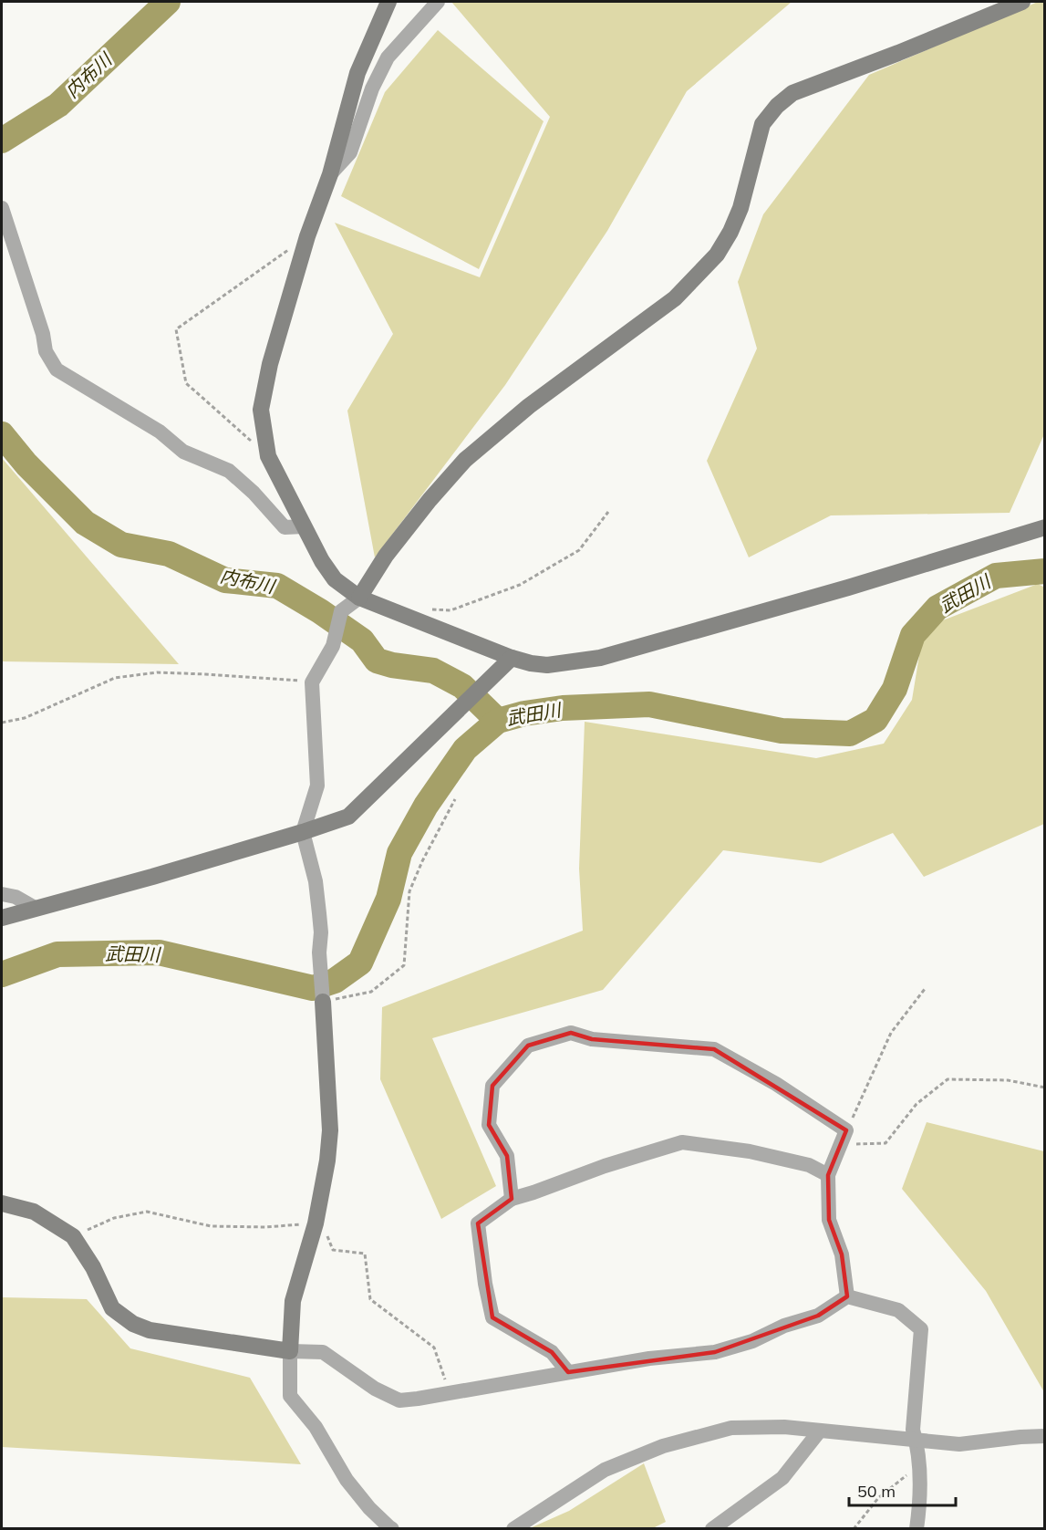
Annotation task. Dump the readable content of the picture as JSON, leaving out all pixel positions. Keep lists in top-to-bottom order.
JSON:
{
  "water": ["内布川", "武田川"],
  "scale_bar": "50 m"
}
